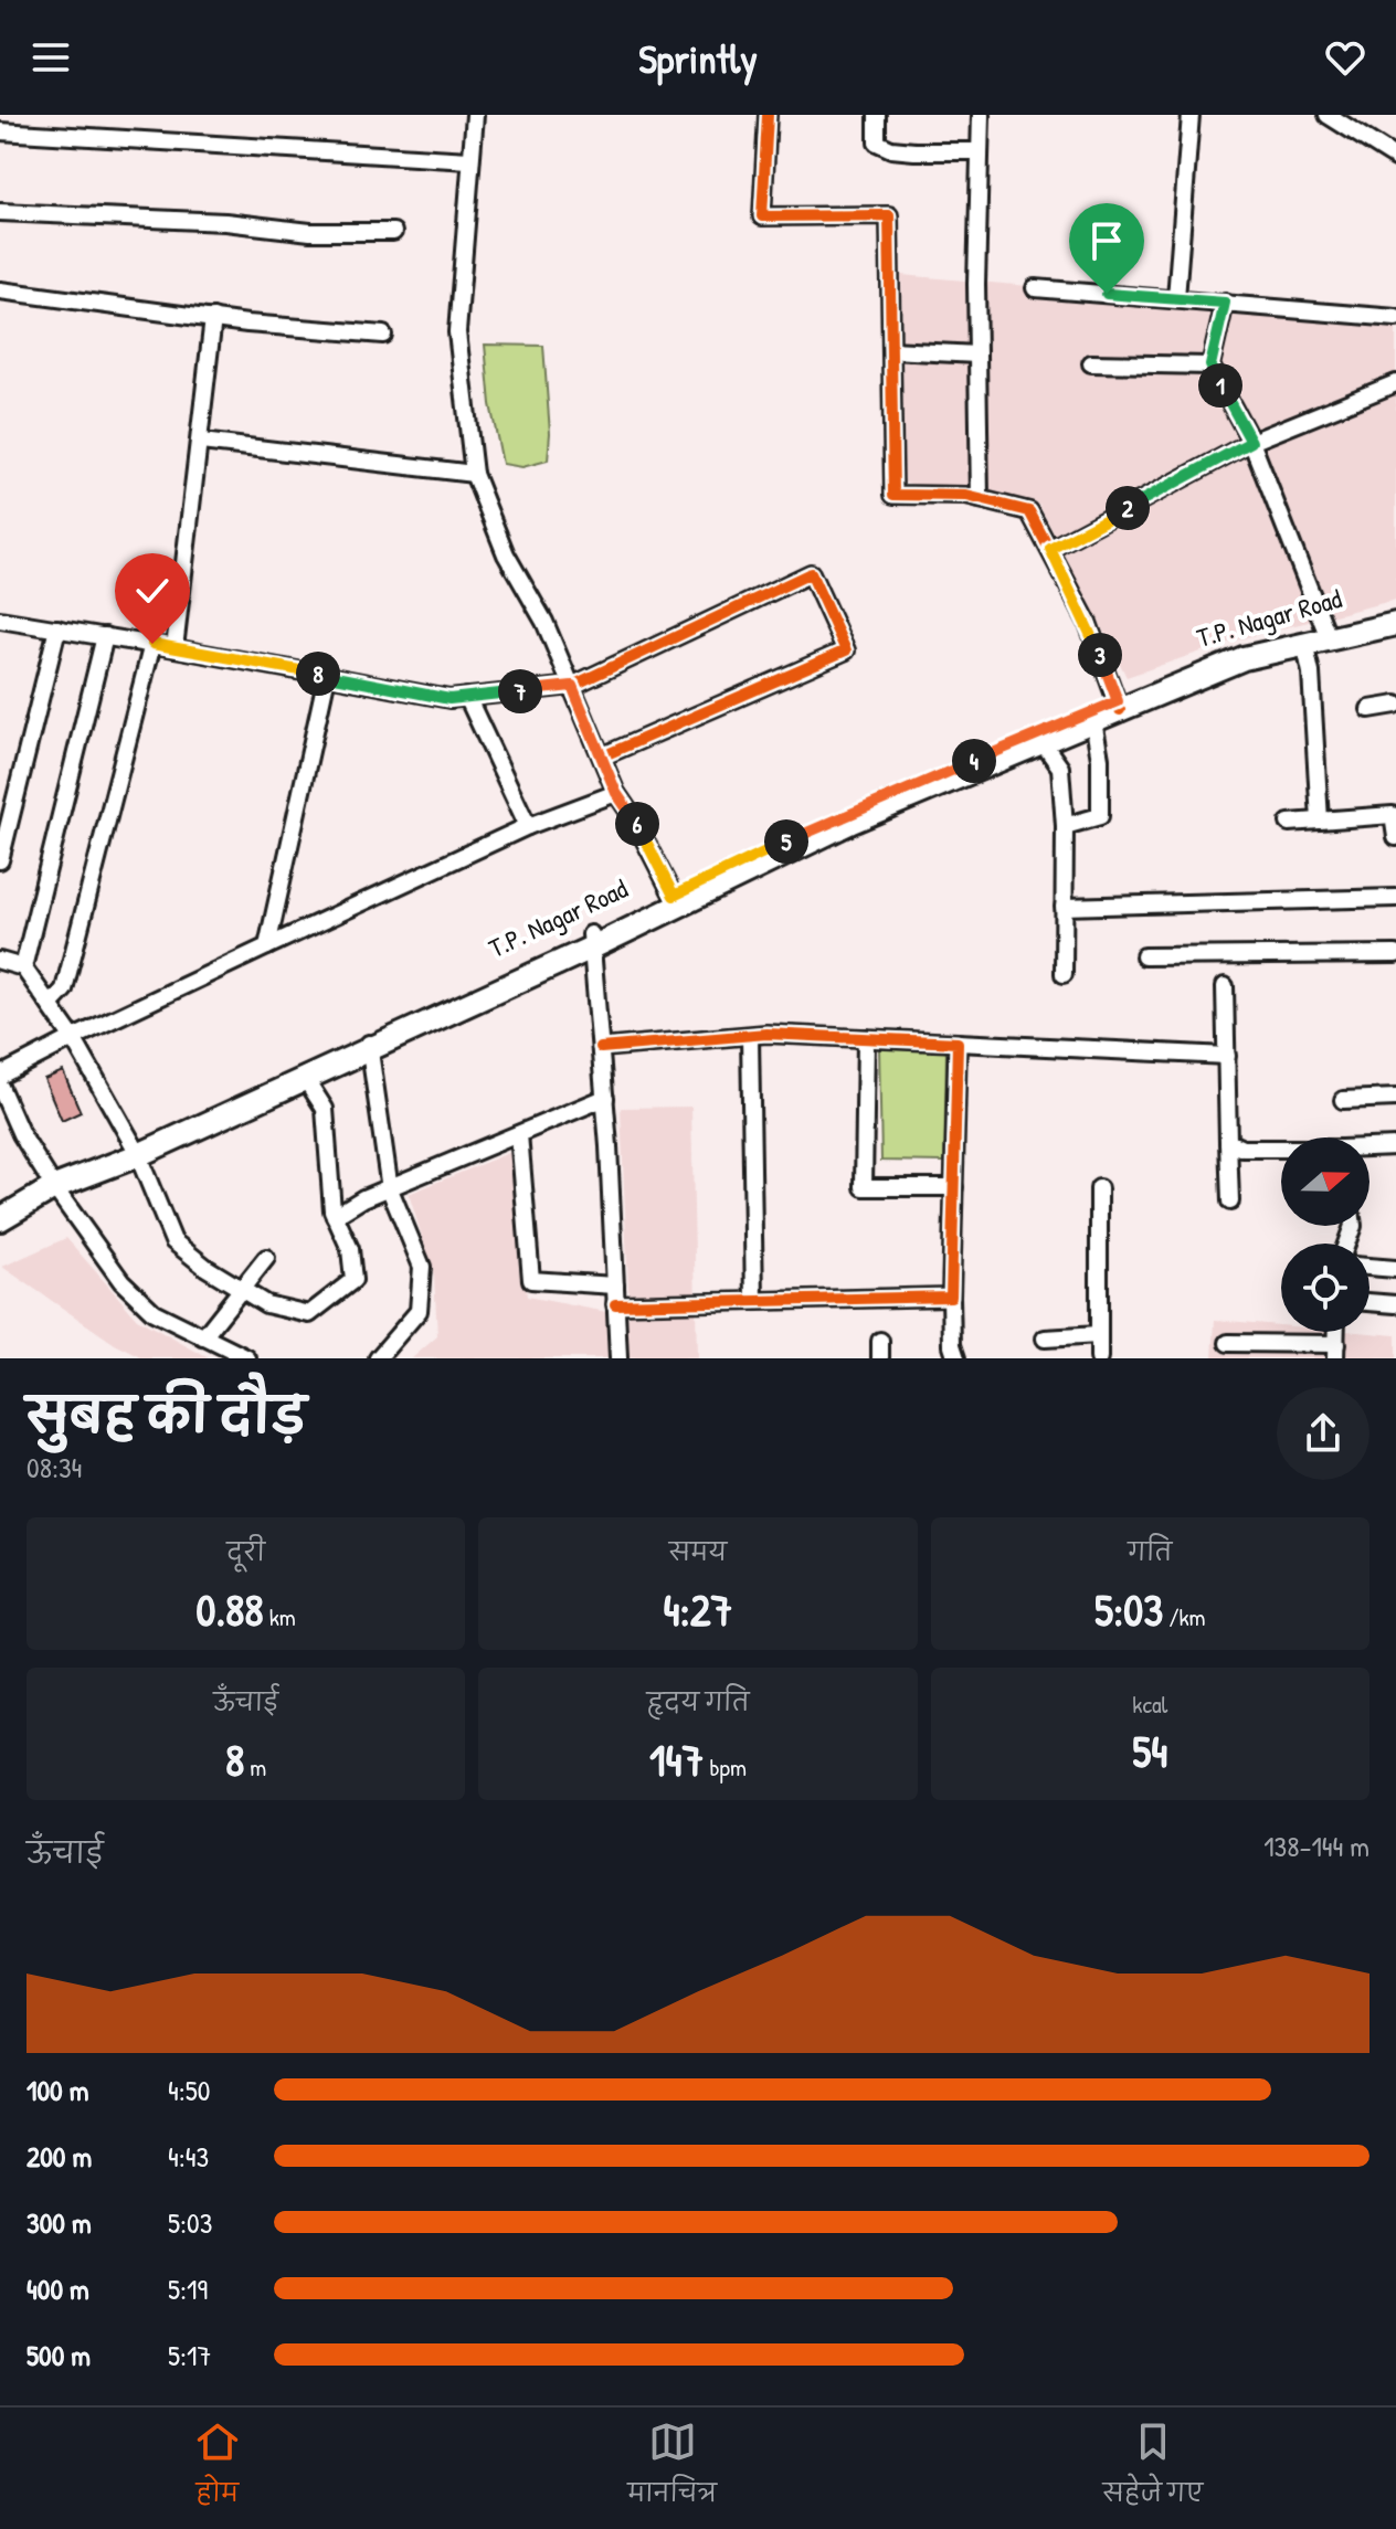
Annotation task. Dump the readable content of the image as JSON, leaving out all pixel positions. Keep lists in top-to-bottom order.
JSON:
{
  "streets": {
    "main road": ["T.P. Nagar Road"]
  },
  "north": "right",
  "page": {
    "header": "Sprintly",
    "pins": [
      "1",
      "2",
      "3",
      "8",
      "7",
      "4",
      "6",
      "5"
    ],
    "heading": ["सुबह की दौड़", "08:34"],
    "stats": [
      ["दूरी", "0.88 km"],
      ["समय", "4:27"],
      ["गति", "5:03 /km"],
      ["ऊँचाई", "8 m"],
      ["हृदय गति", "147 bpm"],
      ["kcal", "54"]
    ],
    "chart": ["ऊँचाई", "138–144 m"],
    "list": [
      {
        "name": "100 m",
        "note": "4:50"
      },
      {
        "name": "200 m",
        "note": "4:43"
      },
      {
        "name": "300 m",
        "note": "5:03"
      },
      {
        "name": "400 m",
        "note": "5:19"
      },
      {
        "name": "500 m",
        "note": "5:17"
      }
    ],
    "tabs": ["होम", "मानचित्र", "सहेजे गए"]
  }
}
